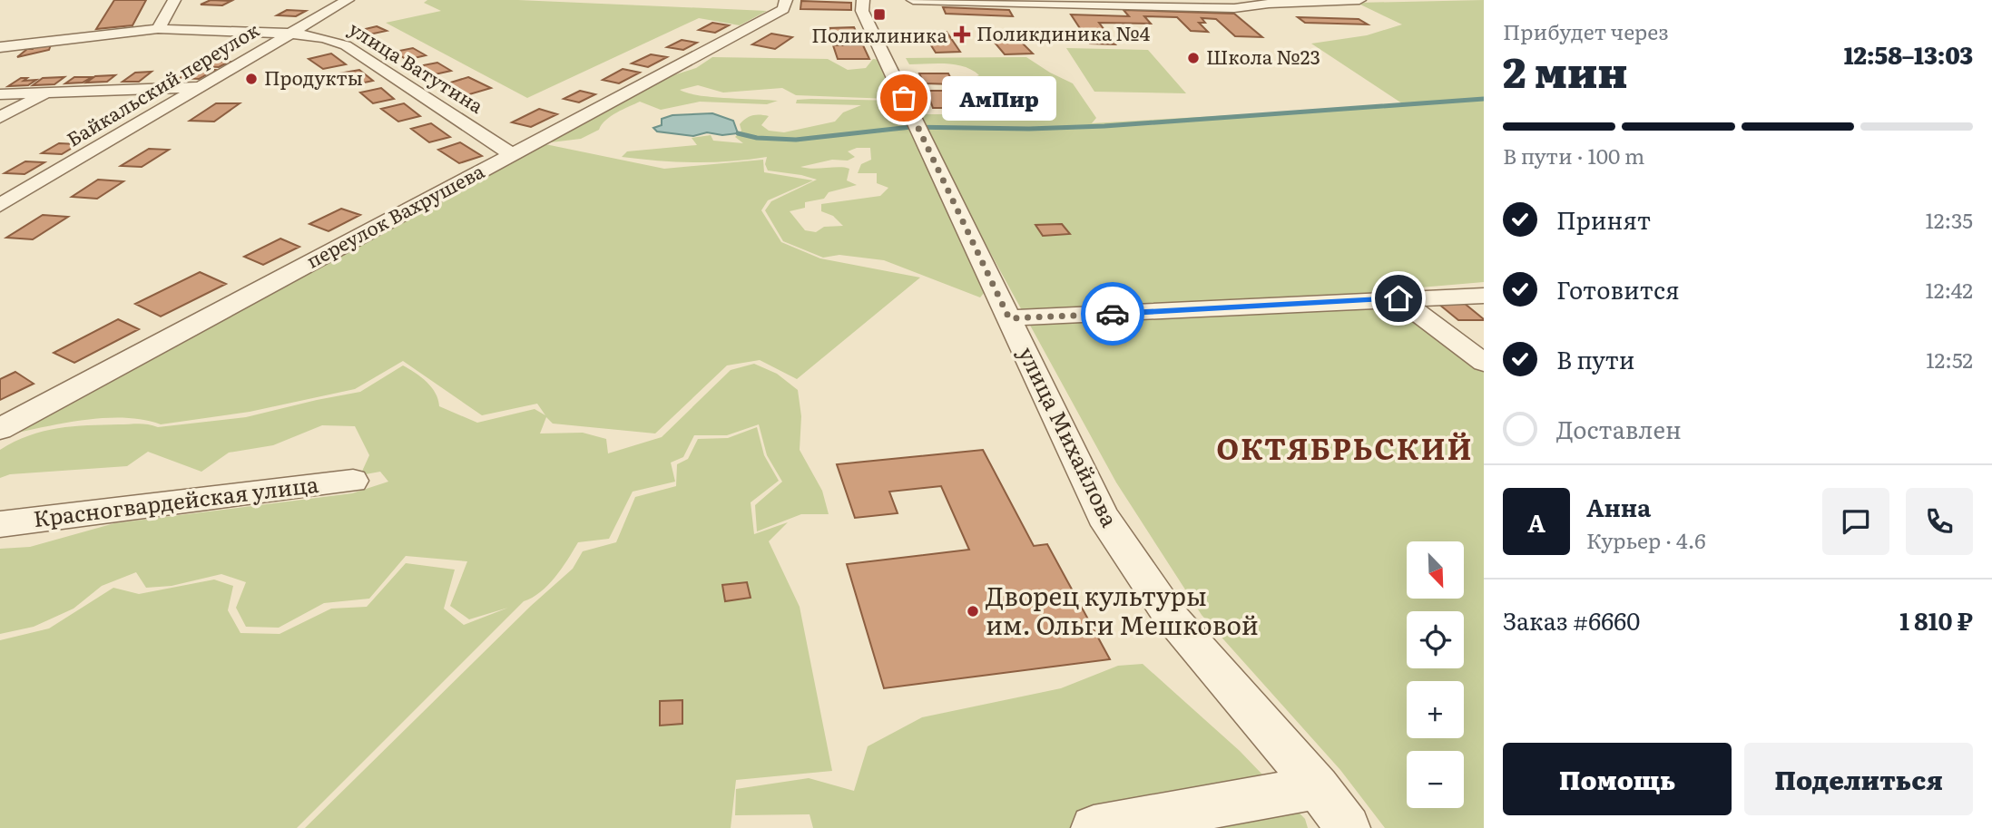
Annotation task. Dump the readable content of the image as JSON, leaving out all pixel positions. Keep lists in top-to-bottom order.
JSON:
{
  "streets": {
    "street": [
      "улица Ватутина",
      "Байкальский переулок",
      "переулок Вахрушева",
      "улица Михайлова",
      "Красногвардейская улица"
    ]
  },
  "crossings": [
    ["улица Ватутина", "Байкальский переулок"],
    ["улица Ватутина", "переулок Вахрушева"]
  ],
  "districts": ["ОКТЯБРЬСКИЙ"],
  "places": {
    "transit": ["Поликлиника"],
    "health": ["Поликдиника №4"],
    "other": [
      "Школа №23",
      "Продукты",
      "АмПир",
      "Дворец культуры им. Ольги Мешковой"
    ]
  },
  "north": "bottom right",
  "page": {
    "heading": ["2 мин", "Прибудет через", "12:58–13:03"],
    "panel": [
      "Анна",
      "Курьер · 4.6",
      "Заказ #6660",
      "1 810 ₽"
    ],
    "bubble": "АмПир",
    "bar": "В пути · 100 m",
    "list": [
      ["Принят", "12:35"],
      ["Готовится", "12:42"],
      ["В пути", "12:52"],
      "Доставлен"
    ],
    "round": "А",
    "map_buttons": ["+", "−"],
    "buttons": ["Помощь", "Поделиться"]
  }
}
